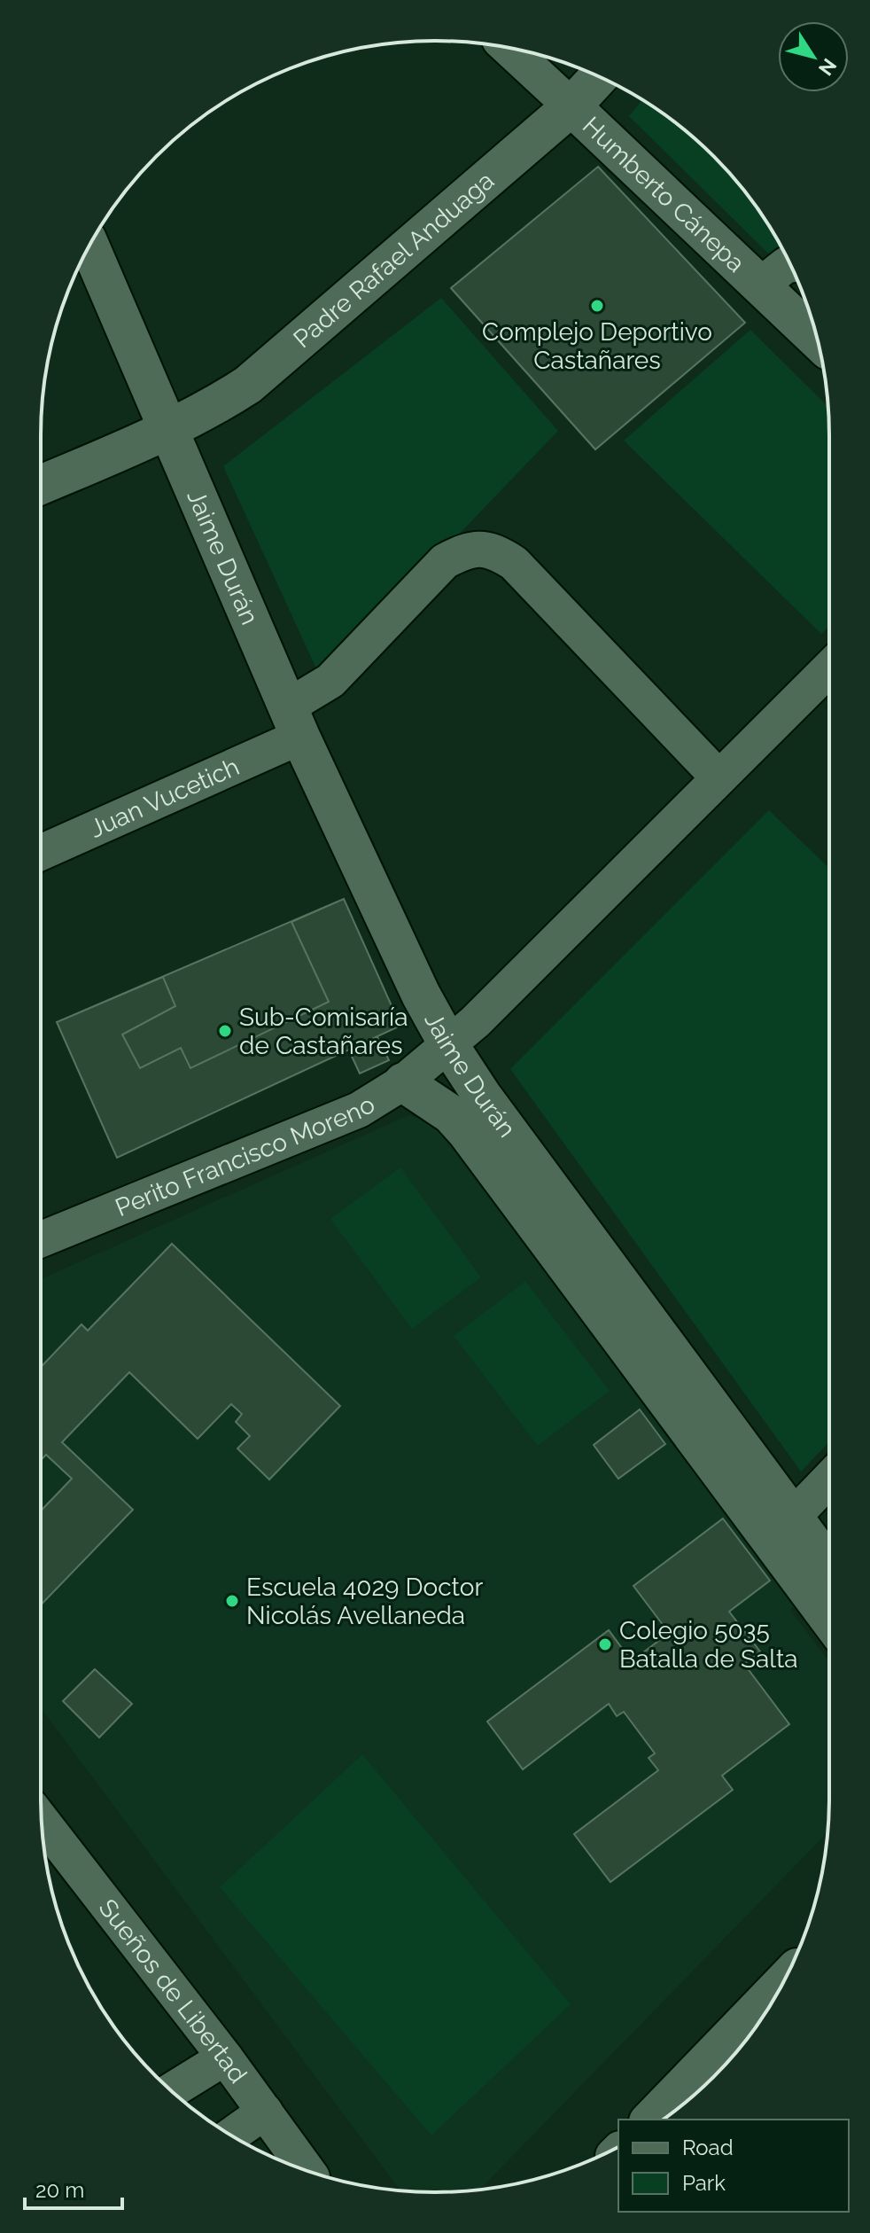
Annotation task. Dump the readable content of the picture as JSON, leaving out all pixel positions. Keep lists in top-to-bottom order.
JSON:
{
  "streets": {
    "street": [
      "Humberto Cánepa",
      "Padre Rafael Anduaga",
      "Jaime Durán",
      "Juan Vucetich",
      "Perito Francisco Moreno",
      "Sueños de Libertad"
    ]
  },
  "crossings": [
    ["Humberto Cánepa", "Padre Rafael Anduaga"],
    ["Padre Rafael Anduaga", "Jaime Durán"],
    ["Jaime Durán", "Juan Vucetich"],
    ["Jaime Durán", "Perito Francisco Moreno"],
    ["Juan Vucetich", "Perito Francisco Moreno"]
  ],
  "places": [
    "Complejo Deportivo Castañares",
    "Sub-Comisaría de Castañares",
    "Escuela 4029 Doctor Nicolás Avellaneda",
    "Colegio 5035 Batalla de Salta"
  ],
  "legend": ["Road", "Park"],
  "scale_bar": "20 m",
  "north": "bottom right"
}
